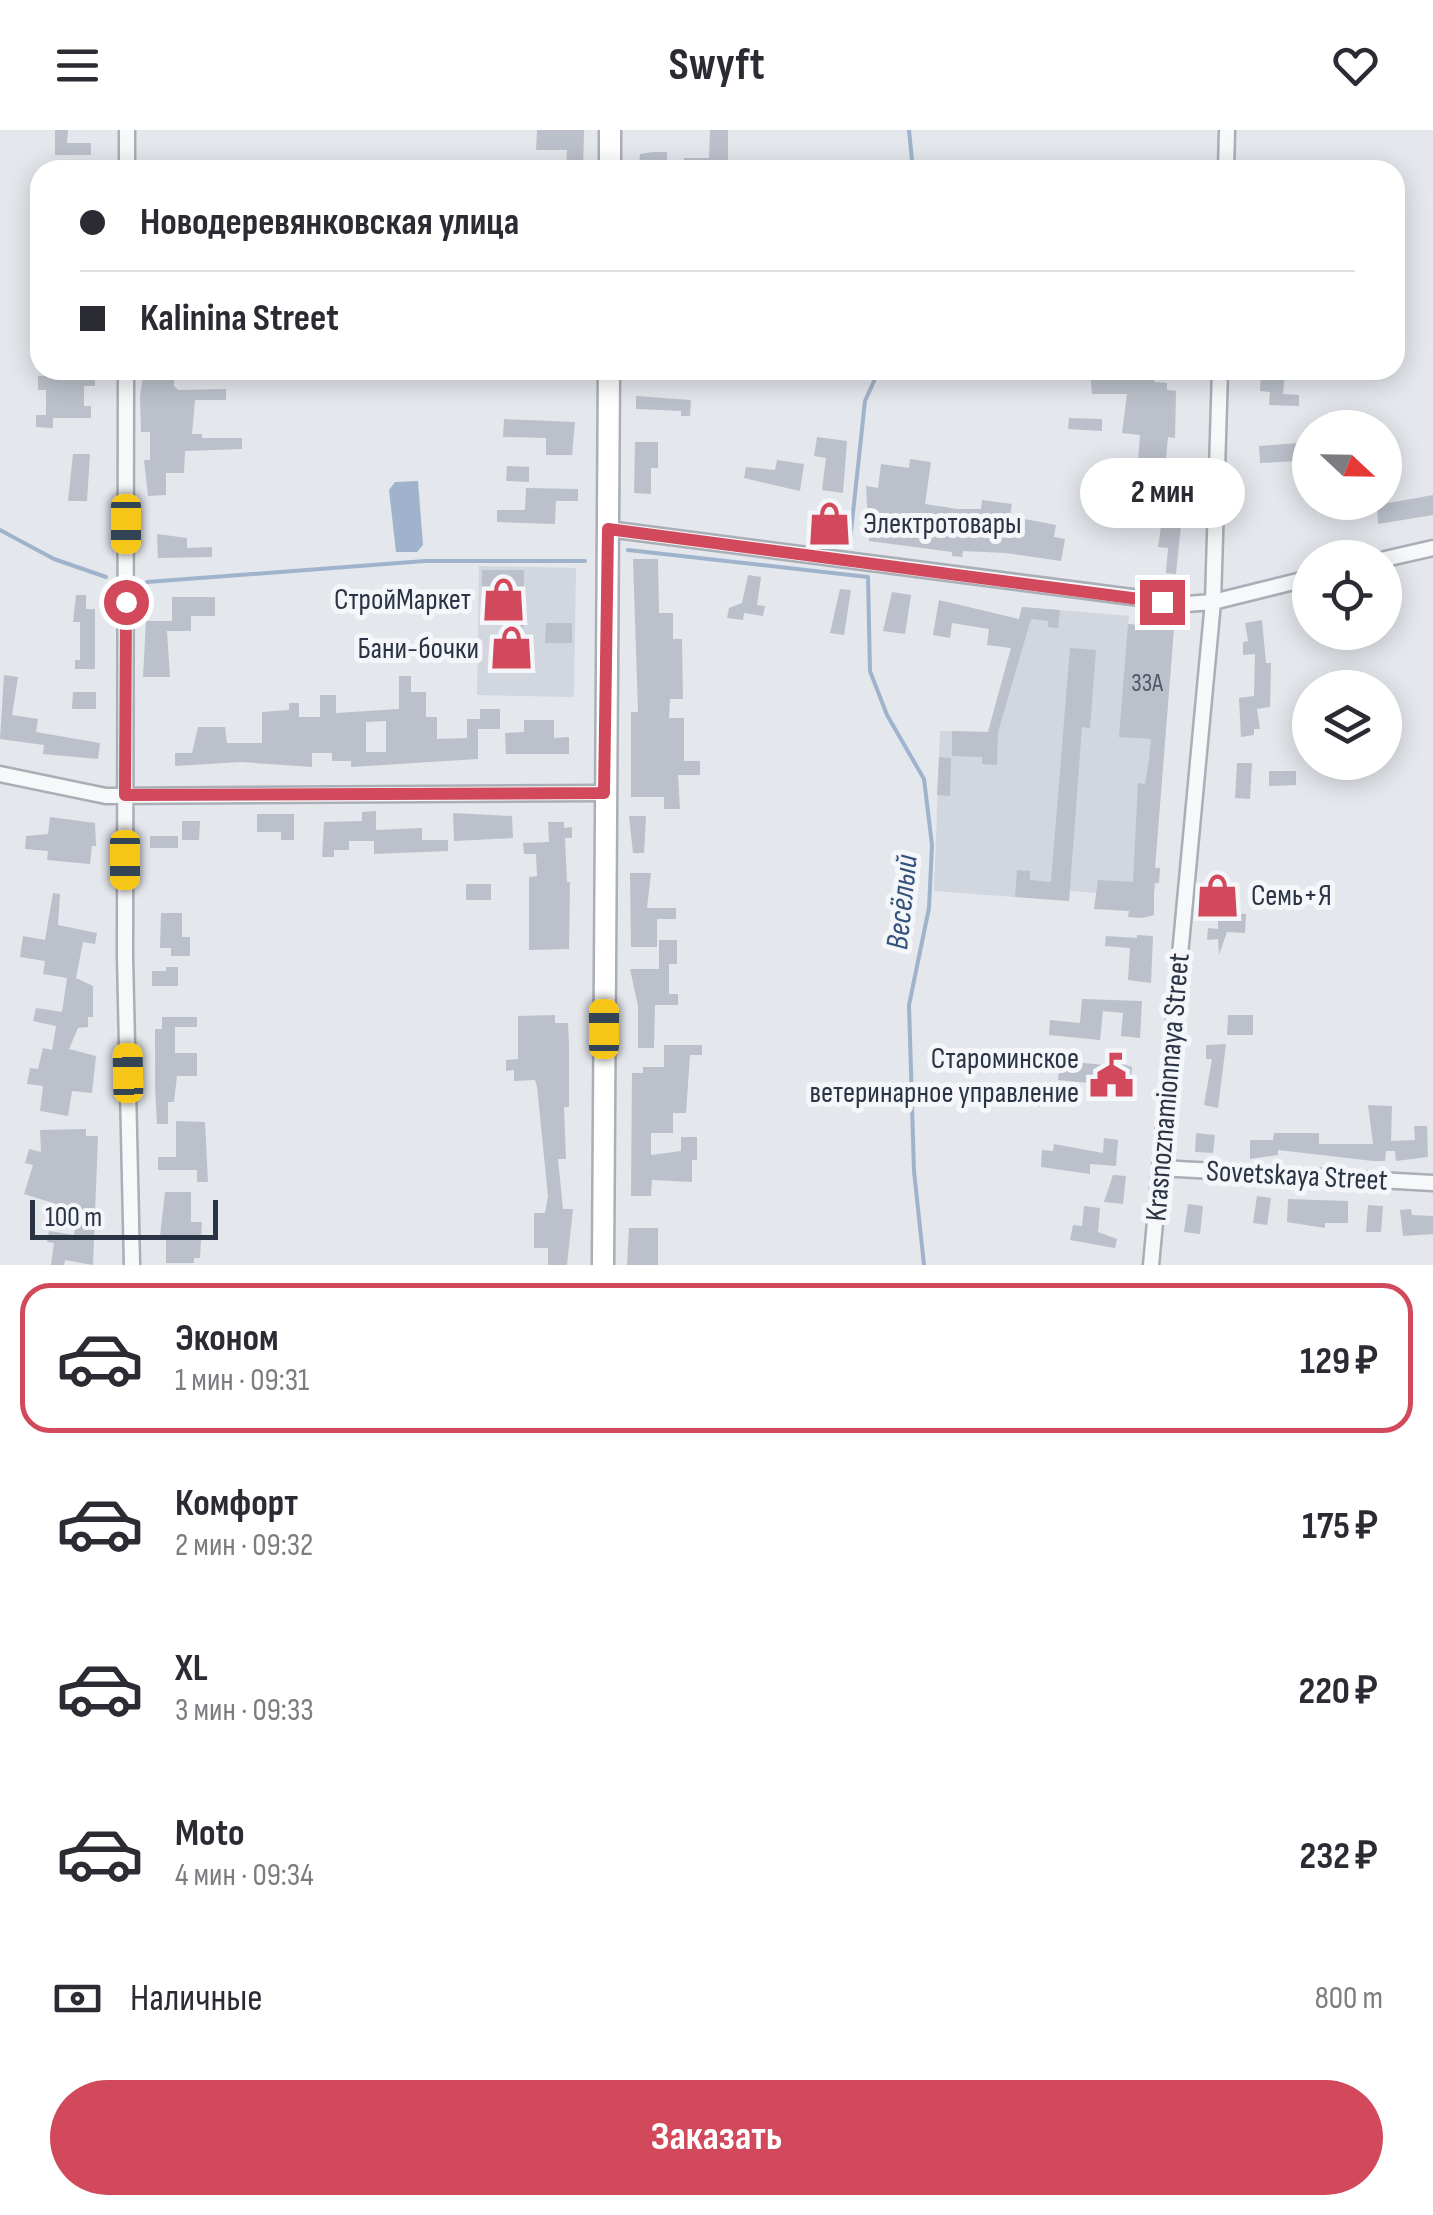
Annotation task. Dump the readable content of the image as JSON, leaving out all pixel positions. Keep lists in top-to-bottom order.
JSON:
{
  "streets": {
    "street": ["Krasnoznamionnaya Street", "Sovetskaya Street"]
  },
  "crossings": [
    ["Krasnoznamionnaya Street", "Sovetskaya Street"]
  ],
  "water": ["Весёлый"],
  "places": {
    "shop": [
      "Электротовары",
      "СтройМаркет",
      "Бани-бочки",
      "Семь+Я"
    ],
    "public building": ["Староминское ветеринарное управление"]
  },
  "house_numbers": ["33А"],
  "scale_bar": "100 m",
  "north": "right",
  "page": {
    "header": "Swyft",
    "banner": ["Новодеревянковская улица", "Kalinina Street"],
    "bubble": "2 мин",
    "scale": "100 m",
    "list": [
      {
        "name": "Эконом",
        "note": "1 мин · 09:31",
        "value": "129 ₽"
      },
      {
        "name": "Комфорт",
        "note": "2 мин · 09:32",
        "value": "175 ₽"
      },
      {
        "name": "XL",
        "note": "3 мин · 09:33",
        "value": "220 ₽"
      },
      {
        "name": "Moto",
        "note": "4 мин · 09:34",
        "value": "232 ₽"
      }
    ],
    "pay": ["Наличные", "800 m"],
    "buttons": "Заказать"
  }
}
